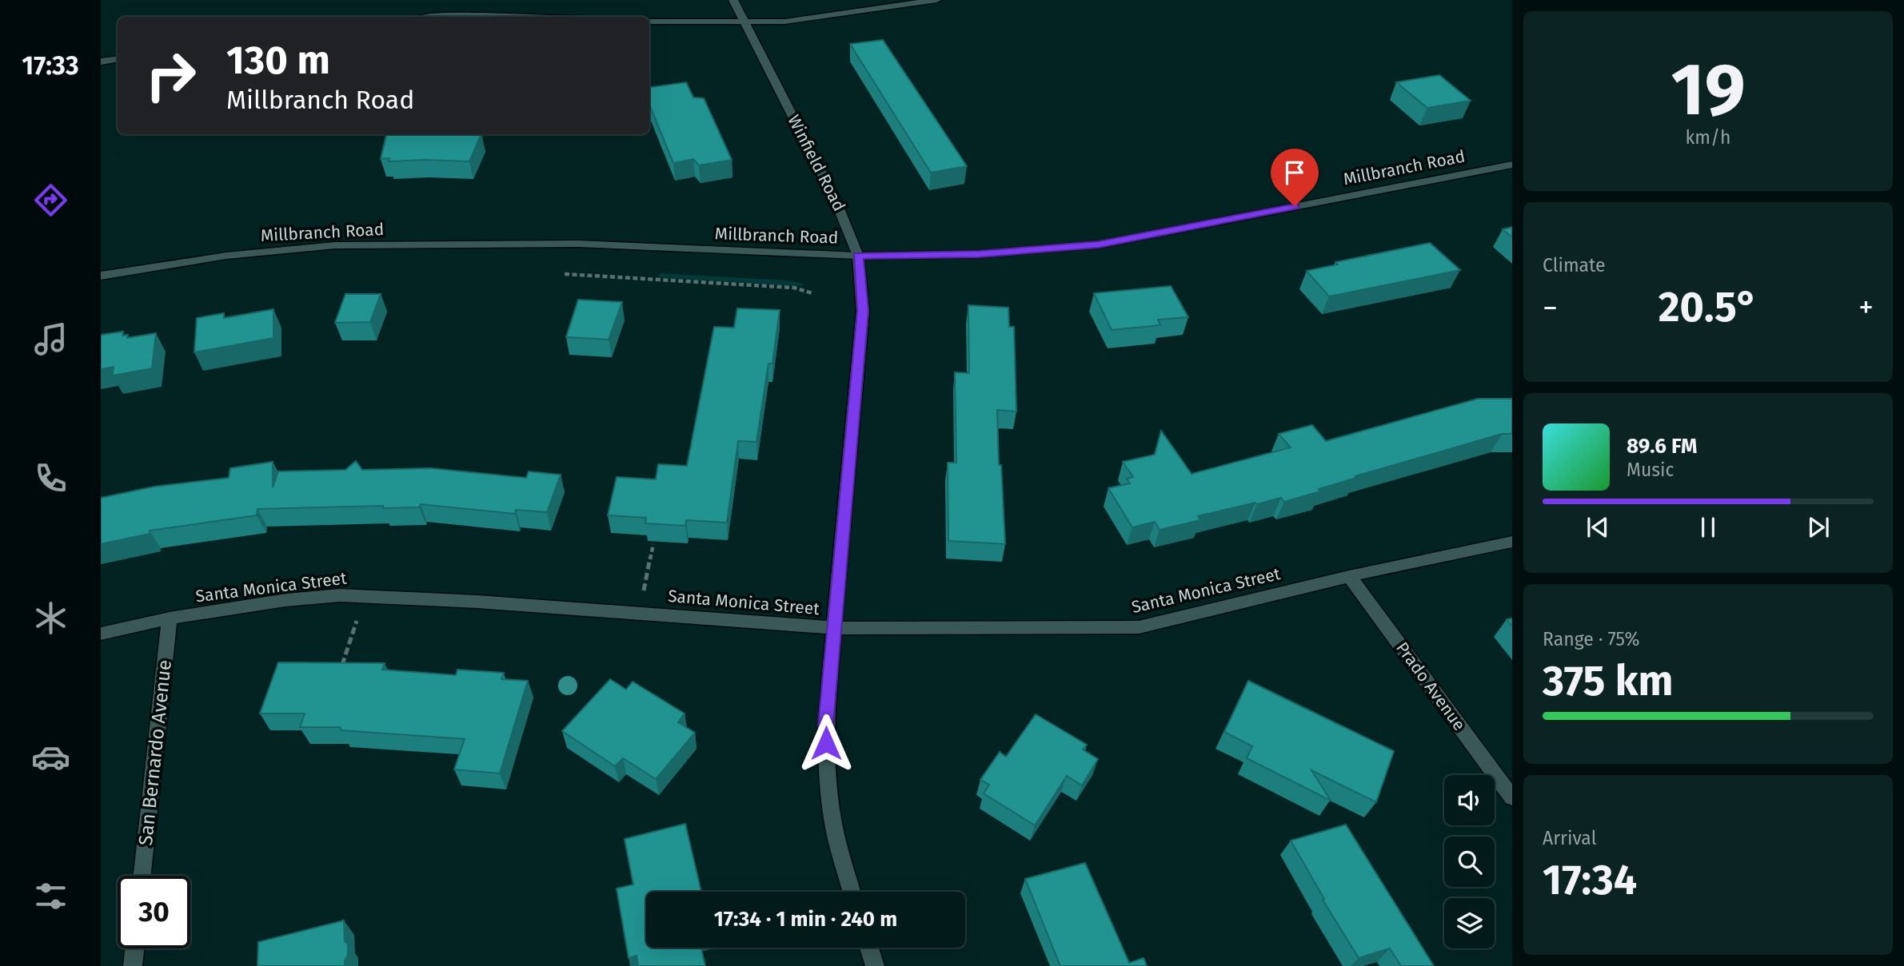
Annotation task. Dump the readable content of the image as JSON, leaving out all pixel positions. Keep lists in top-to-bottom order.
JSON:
{
  "streets": {
    "street": [
      "Winfield Road",
      "Millbranch Road",
      "Santa Monica Street",
      "Prado Avenue",
      "San Bernardo Avenue"
    ]
  },
  "crossings": [
    ["Winfield Road", "Millbranch Road"],
    ["Winfield Road", "Santa Monica Street"],
    ["Santa Monica Street", "Prado Avenue"],
    ["Santa Monica Street", "San Bernardo Avenue"]
  ],
  "page": {
    "tabs": "17:33",
    "tile": [
      ["19", "km/h"],
      "Climate",
      ["Range · 75%", "375 km"],
      ["Arrival", "17:34"]
    ],
    "turn": ["130 m", "Millbranch Road"],
    "heat": ["−", "20.5°", "+"],
    "song": ["89.6 FM", "Music"],
    "limit": "30",
    "trip": "17:34 · 1 min · 240 m"
  }
}
